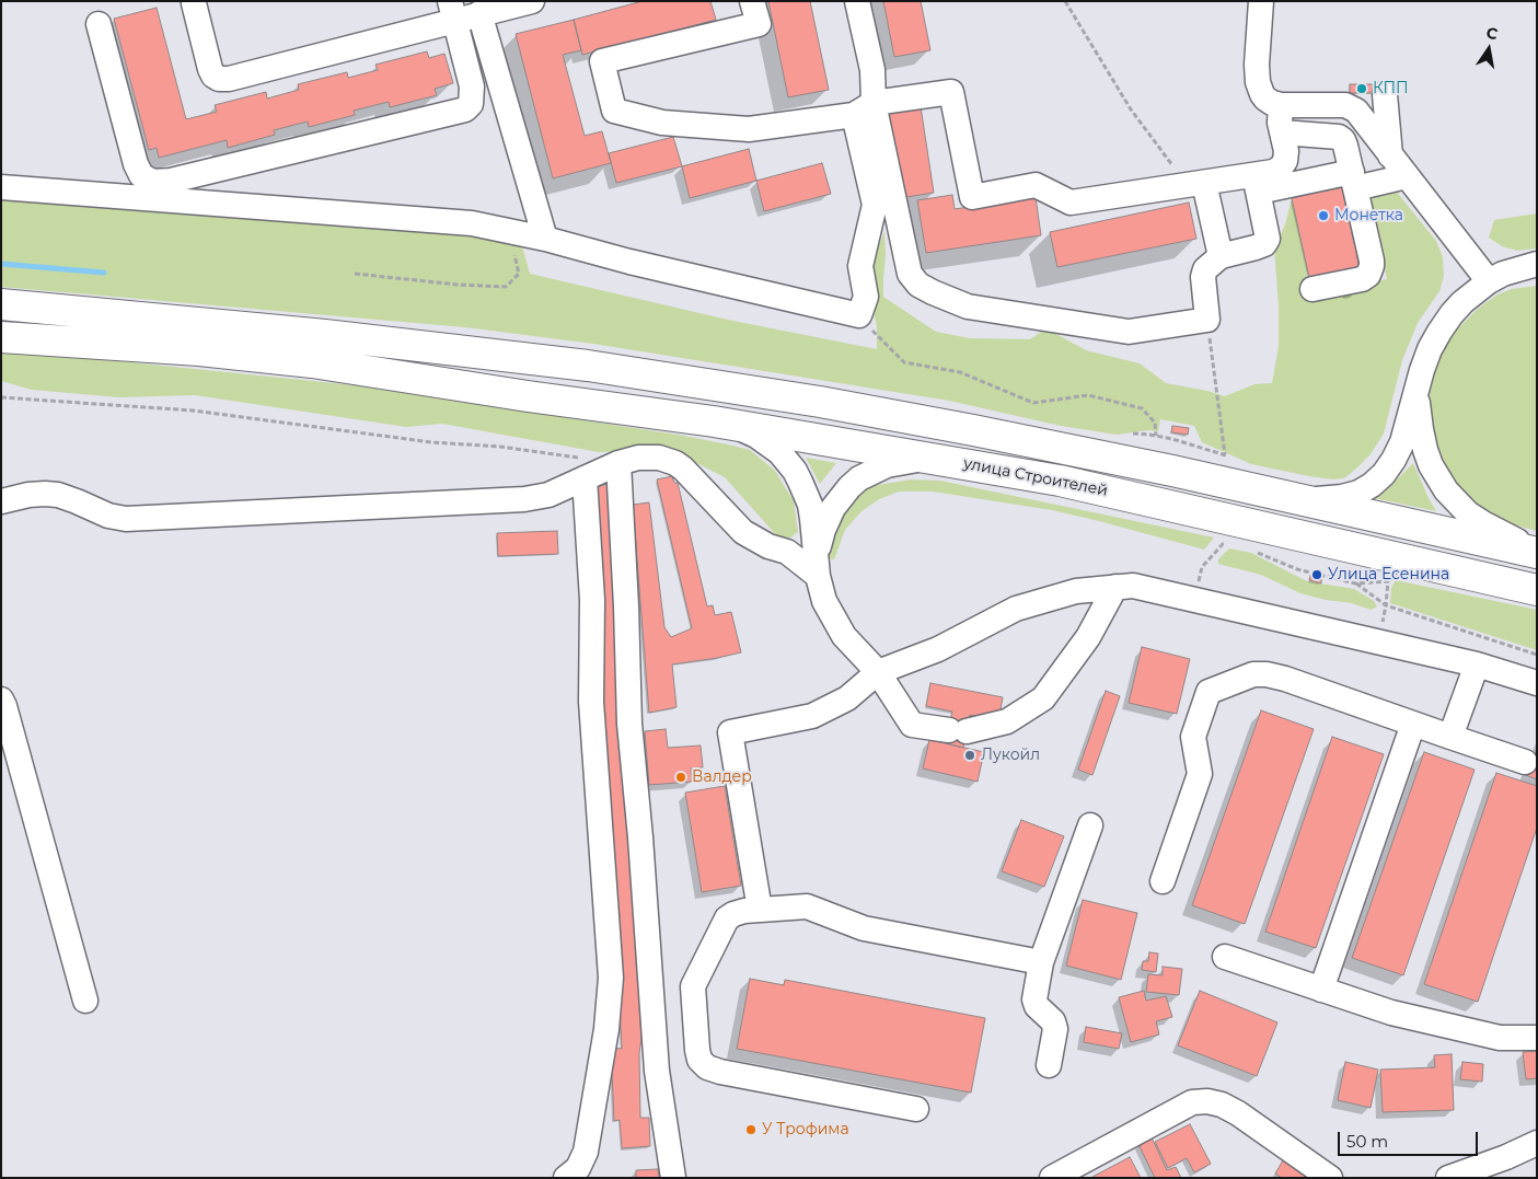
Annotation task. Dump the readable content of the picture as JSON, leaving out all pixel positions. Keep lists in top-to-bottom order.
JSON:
{
  "streets": {
    "main road": ["улица Строителей"]
  },
  "places": [
    "КПП",
    "Монетка",
    "Улица Есенина",
    "Лукойл",
    "Валдер",
    "У Трофима"
  ],
  "scale_bar": "50 m",
  "north": "top"
}
